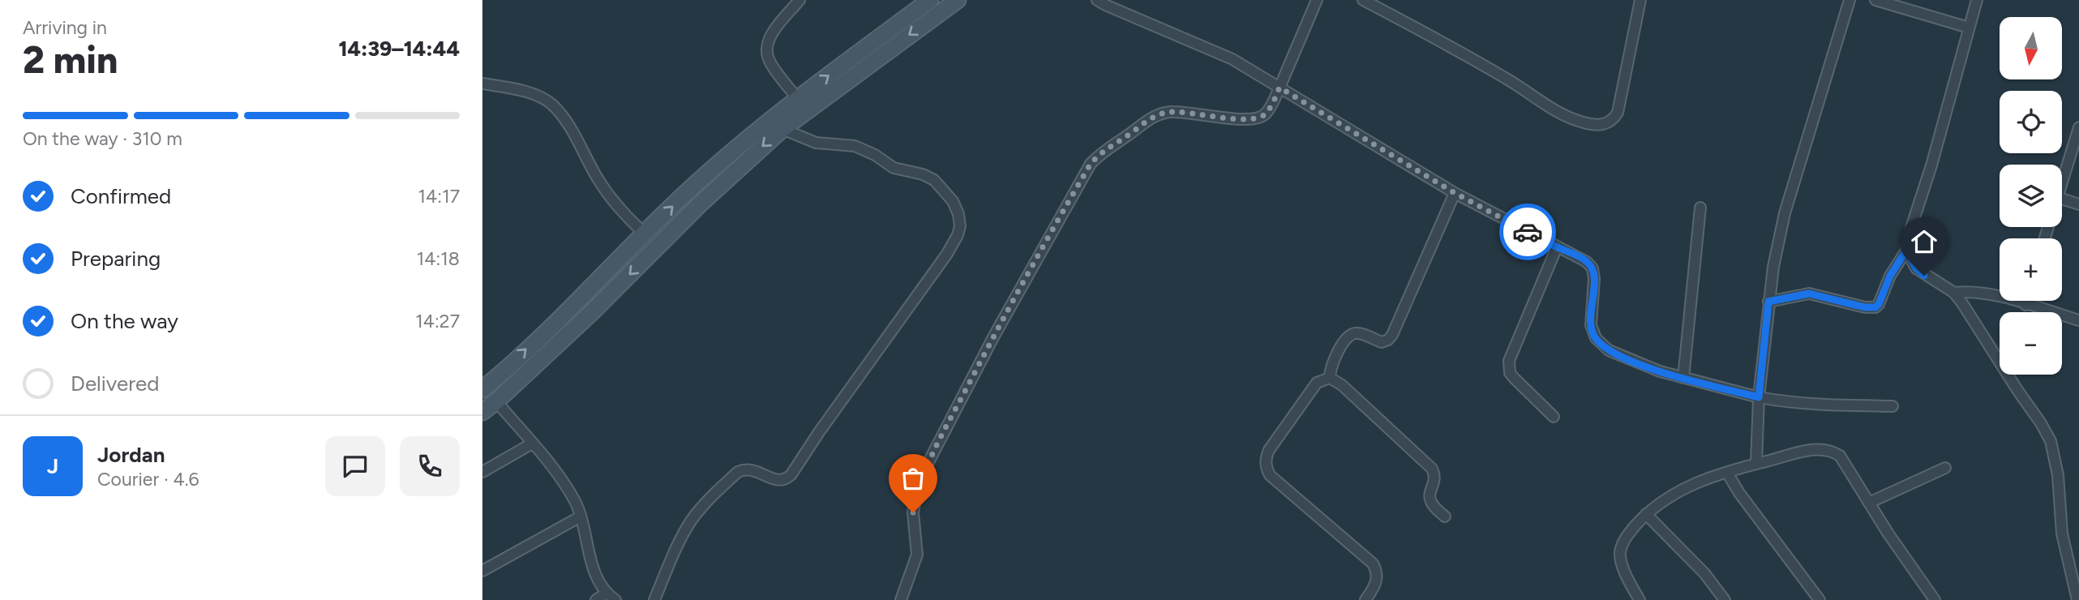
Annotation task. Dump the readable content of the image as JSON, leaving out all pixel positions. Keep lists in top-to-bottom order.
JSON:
{
  "north": "bottom",
  "page": {
    "heading": ["2 min", "Arriving in", "14:39–14:44"],
    "panel": ["Jordan", "Courier · 4.6"],
    "map_buttons": ["+", "−"],
    "bar": "On the way · 310 m",
    "list": [
      ["Confirmed", "14:17"],
      ["Preparing", "14:18"],
      ["On the way", "14:27"],
      "Delivered"
    ],
    "round": "J"
  }
}
